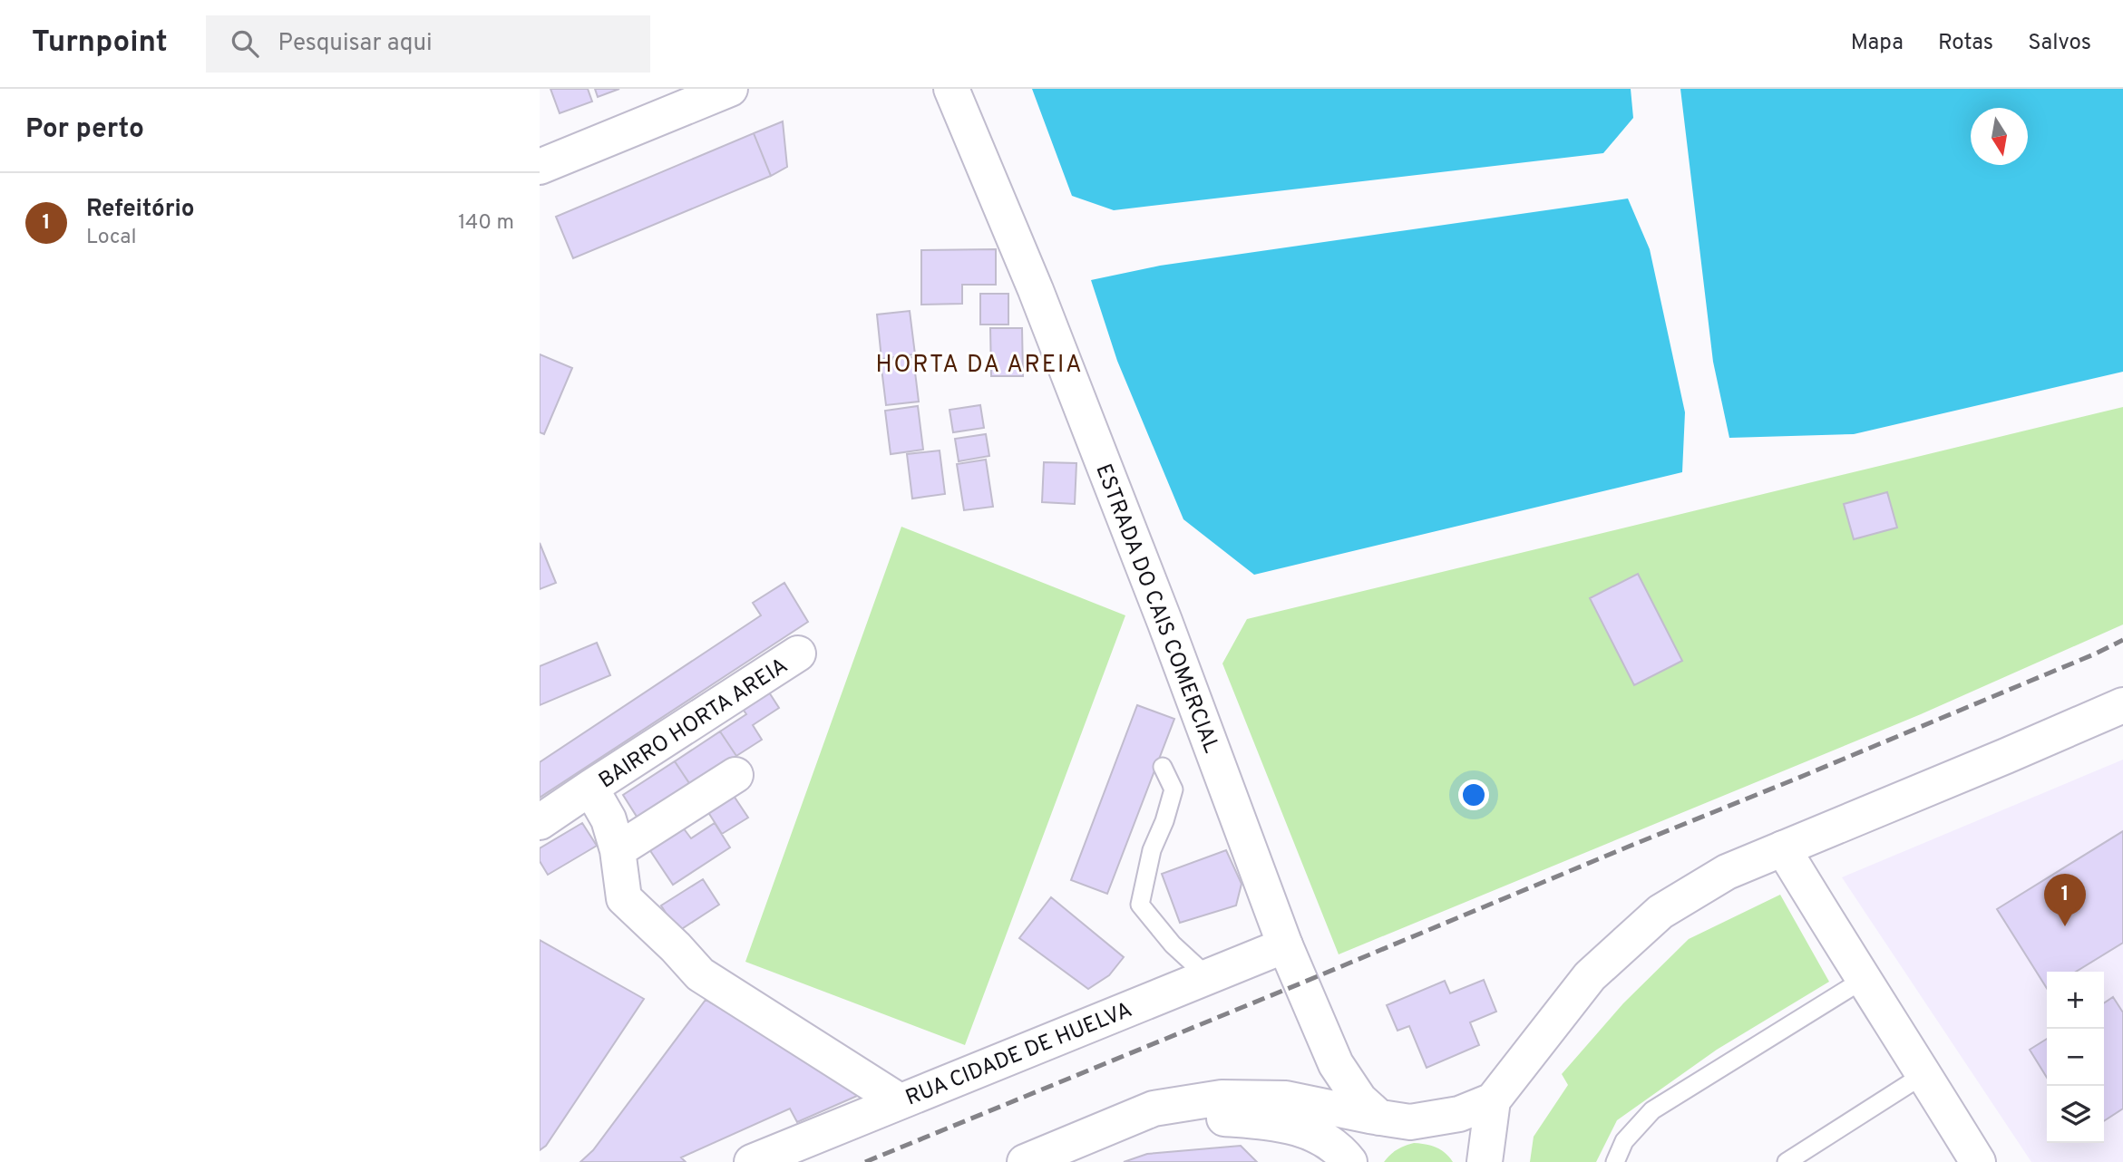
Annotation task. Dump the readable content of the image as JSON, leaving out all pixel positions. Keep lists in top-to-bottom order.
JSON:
{
  "streets": {
    "street": ["ESTRADA DO CAIS COMERCIAL", "BAIRRO HORTA AREIA", "RUA CIDADE DE HUELVA"]
  },
  "crossings": [
    ["ESTRADA DO CAIS COMERCIAL", "RUA CIDADE DE HUELVA"],
    ["BAIRRO HORTA AREIA", "RUA CIDADE DE HUELVA"]
  ],
  "districts": ["HORTA DA AREIA"],
  "north": "bottom",
  "page": {
    "header": "Turnpoint",
    "search": "Pesquisar aqui",
    "nav": ["Mapa", "Rotas", "Salvos"],
    "heading": "Por perto",
    "list": [
      {
        "mark": "1",
        "name": "Refeitório",
        "note": "Local",
        "value": "140 m"
      }
    ],
    "pins": "1",
    "map_buttons": ["+", "−"]
  }
}
